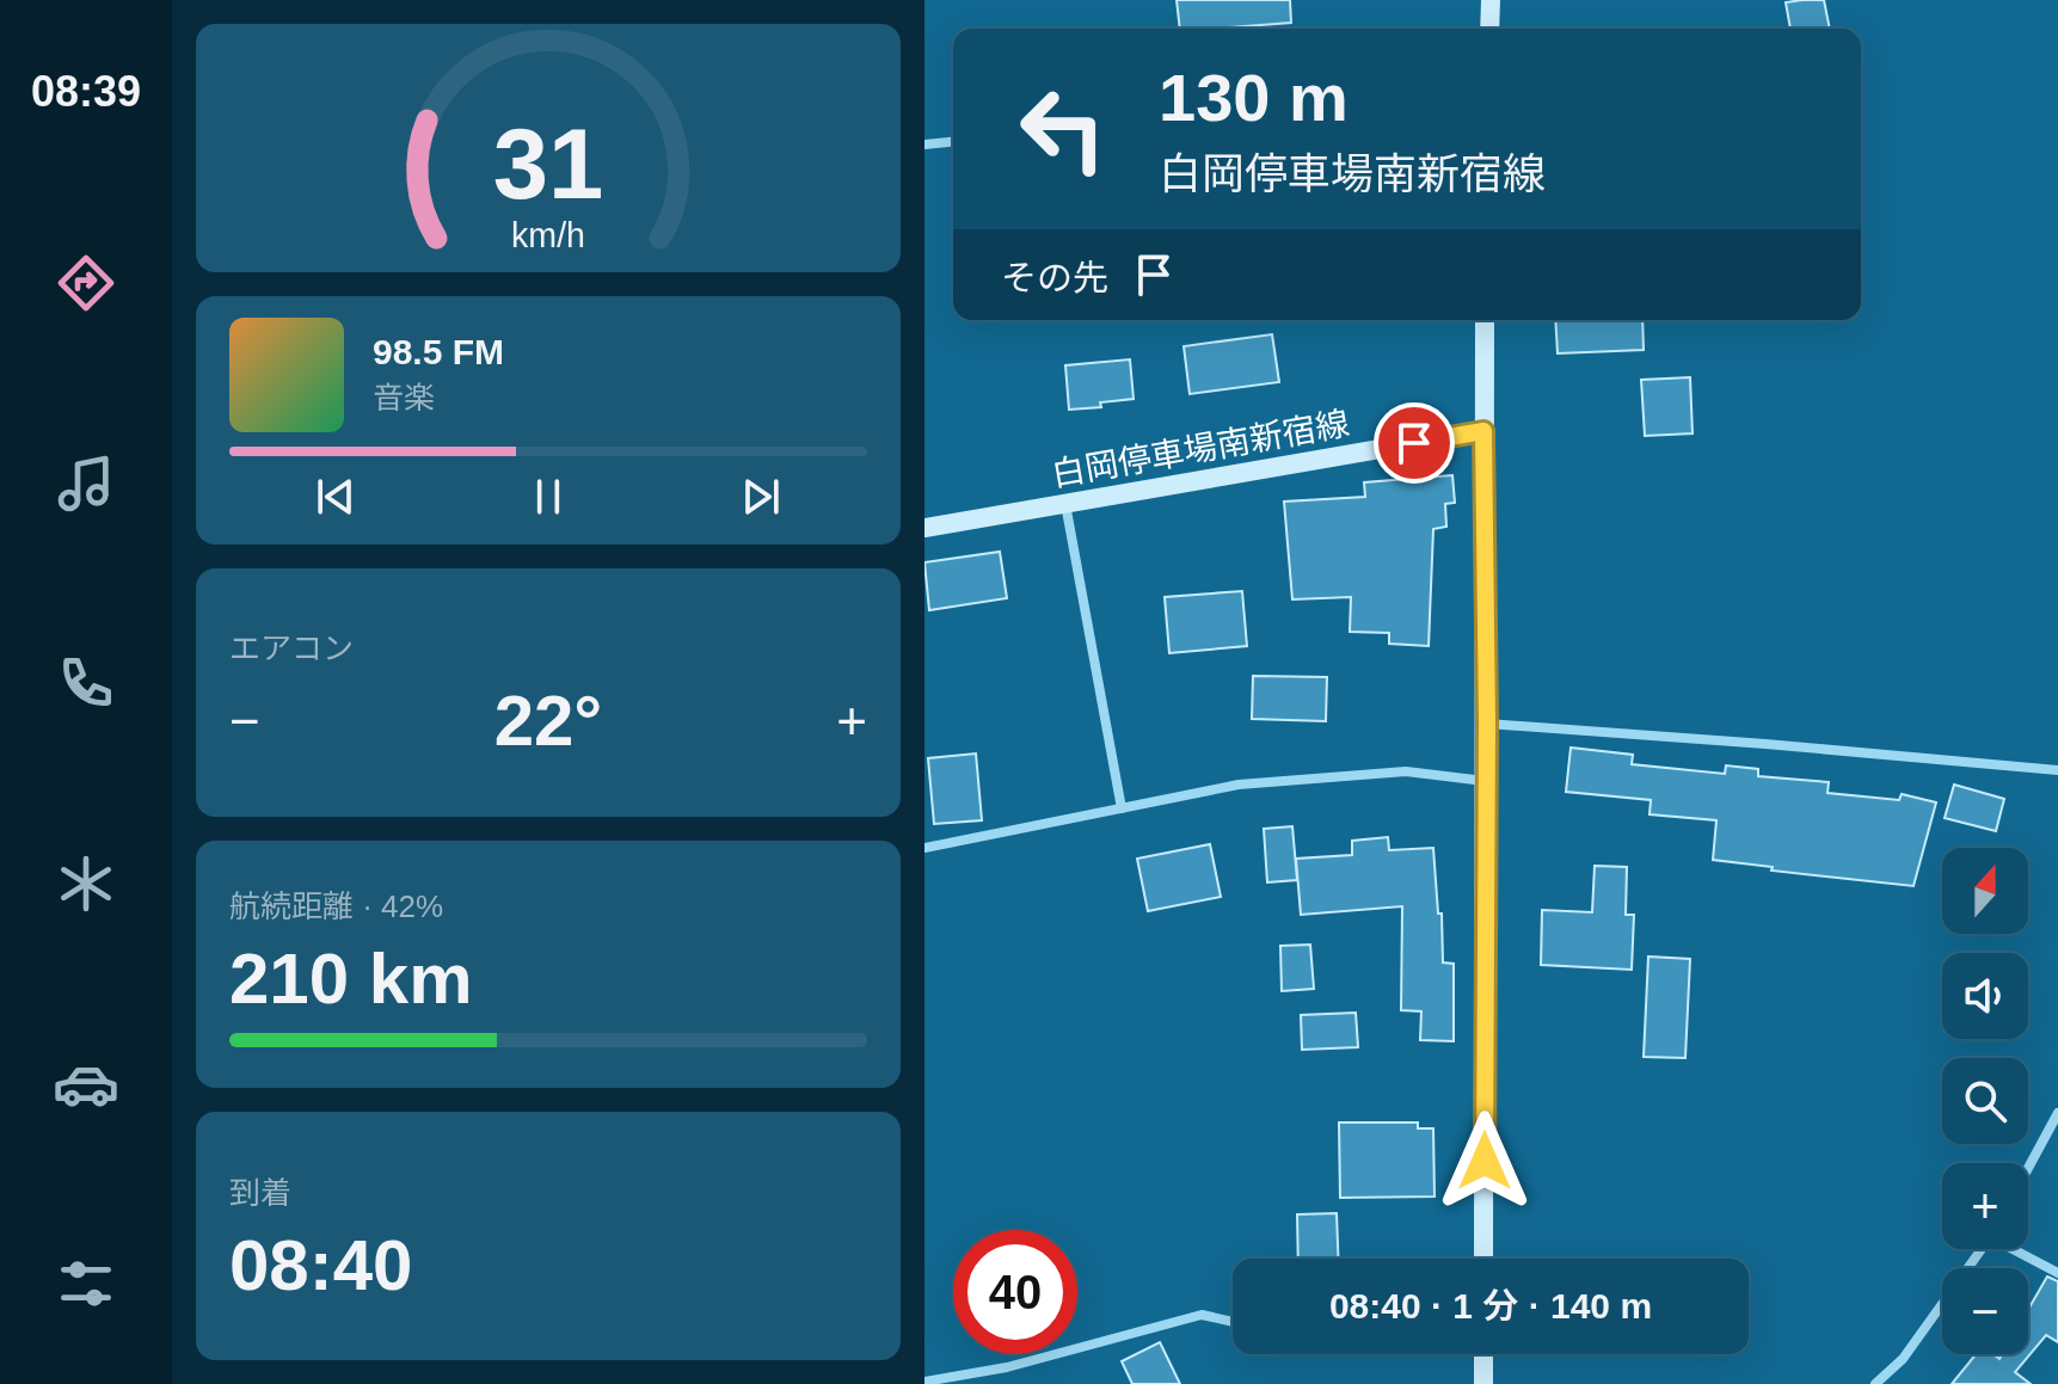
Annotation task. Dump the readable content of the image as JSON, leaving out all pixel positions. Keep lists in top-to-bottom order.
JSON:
{
  "streets": {
    "street": ["白岡停車場南新宿線"]
  },
  "north": "top",
  "page": {
    "tabs": "08:39",
    "turn": ["130 m", "白岡停車場南新宿線"],
    "then": "その先",
    "song": ["98.5 FM", "音楽"],
    "tile": [
      "エアコン",
      ["航続距離 · 42%", "210 km"],
      ["到着", "08:40"]
    ],
    "heat": ["−", "22°", "+"],
    "map_buttons": ["+", "−"],
    "limit": "40",
    "trip": "08:40 · 1 分 · 140 m",
    "gauge": ["31", "km/h"]
  }
}
